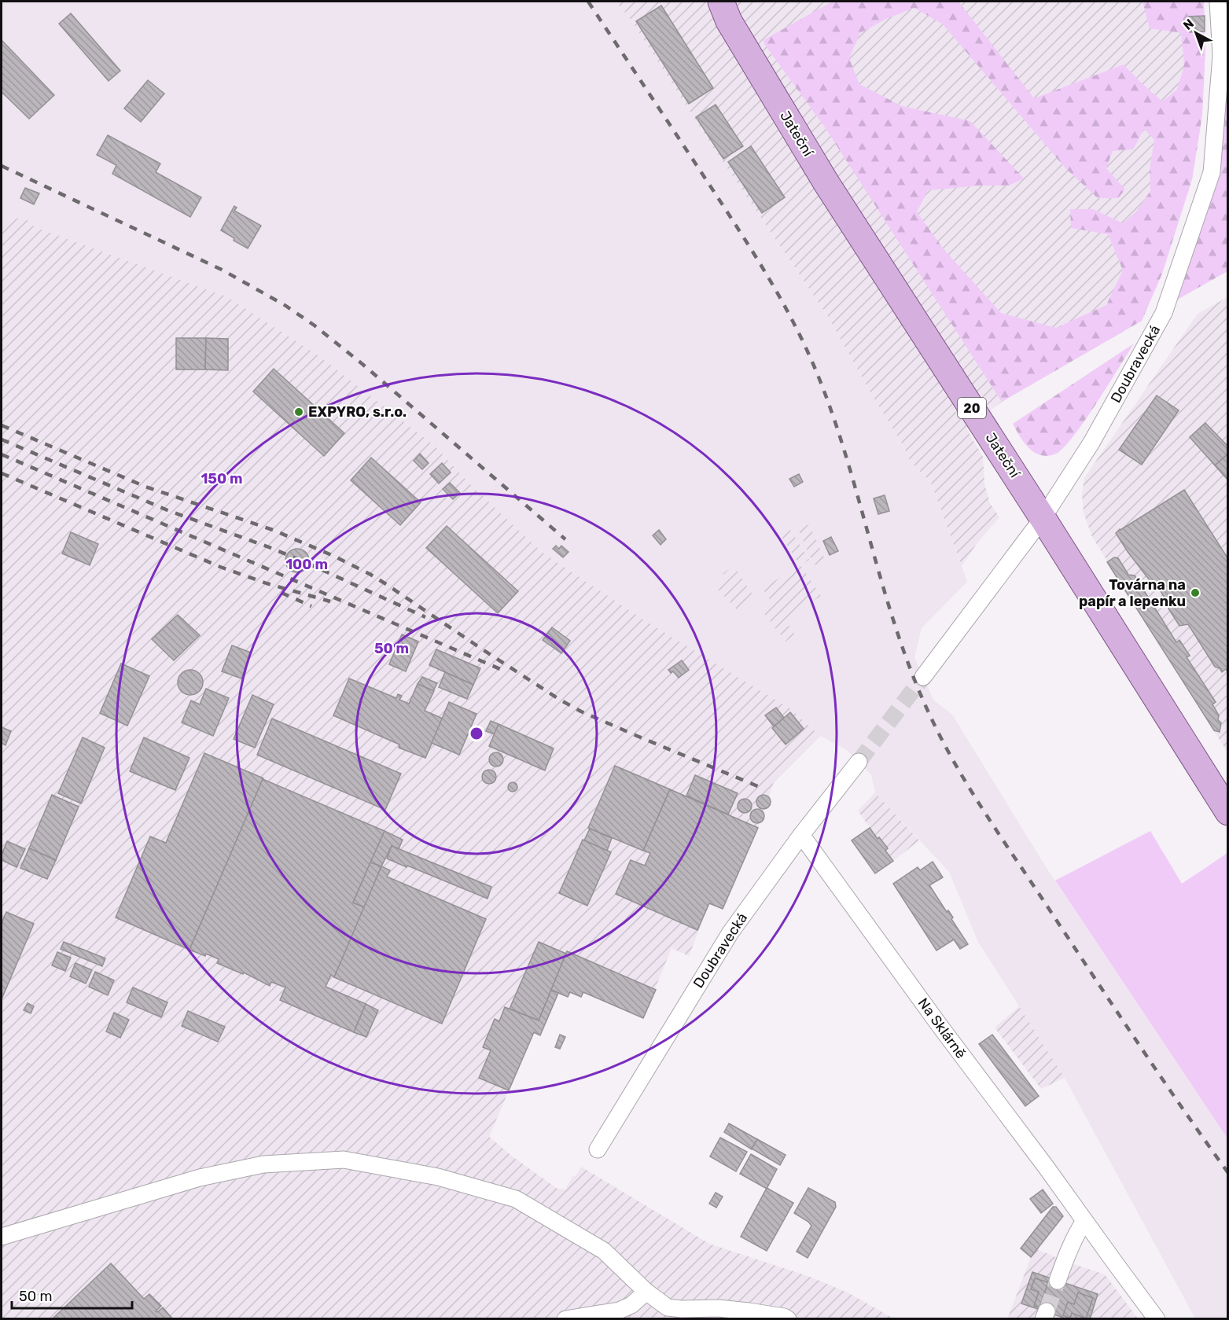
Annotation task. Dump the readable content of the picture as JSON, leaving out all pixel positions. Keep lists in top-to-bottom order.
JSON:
{
  "streets": {
    "main road": ["Jateční", "20"],
    "street": ["Doubravecká", "Na Sklárně"]
  },
  "crossings": [
    ["Jateční", "Doubravecká"],
    ["Doubravecká", "Na Sklárně"]
  ],
  "places": ["EXPYRO, s.r.o.", "Továrna na papír a lepenku"],
  "scale_bar": "50 m",
  "north": "top left",
  "rings": ["150 m", "100 m", "50 m"]
}
